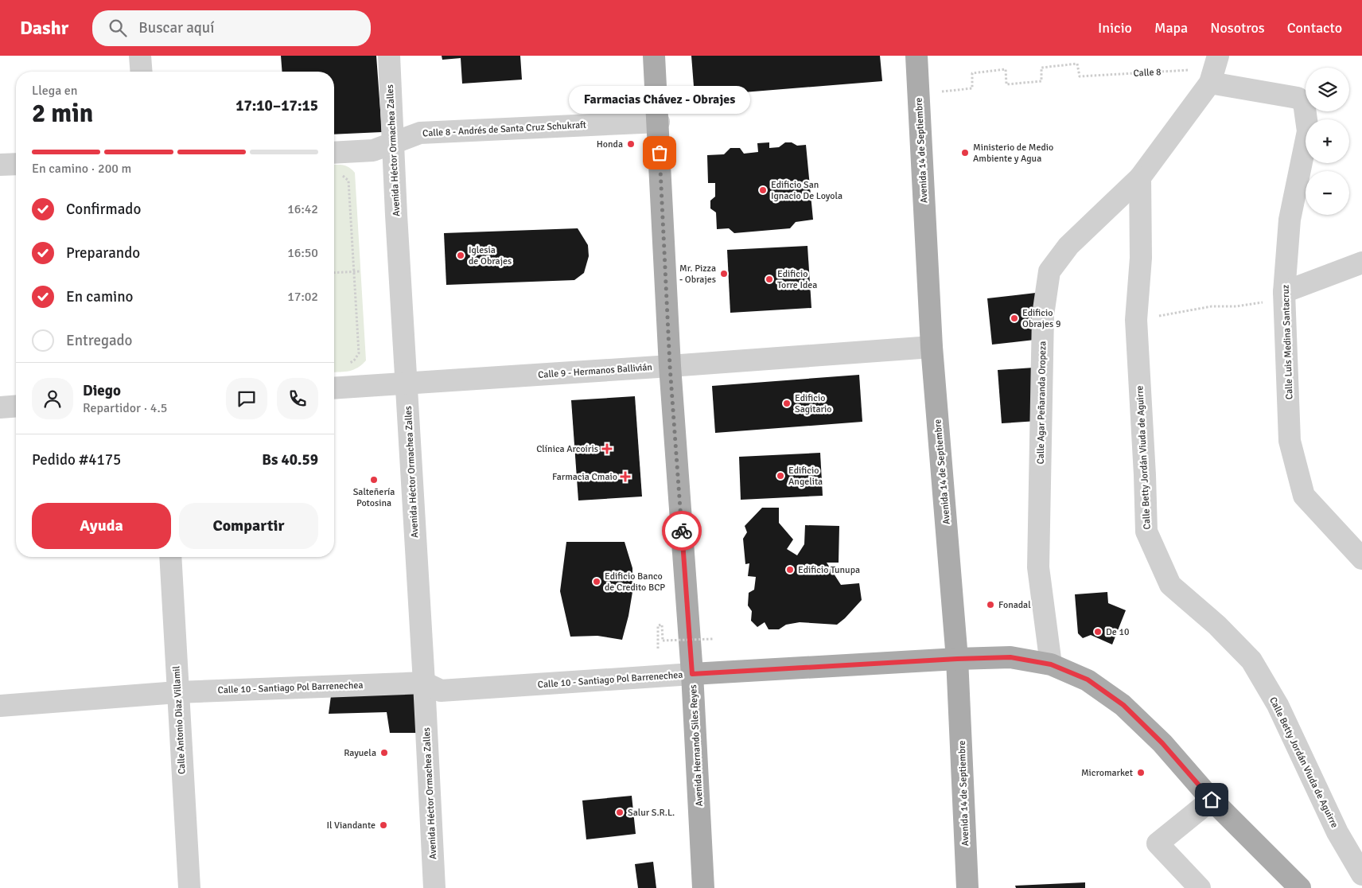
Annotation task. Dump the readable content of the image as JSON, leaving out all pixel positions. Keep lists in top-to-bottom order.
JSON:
{
  "streets": {
    "main road": ["Avenida 14 de Septiembre", "Calle 10 - Santiago Pol Barrenechea", "Avenida Hernando Siles Reyes"],
    "street": [
      "Calle 8 - Andrés de Santa Cruz Schukraft",
      "Avenida Héctor Ormachea Zalles",
      "Calle Luis Medina Santacruz",
      "Calle 9 - Hermanos Ballivián",
      "Calle Agar Peñaranda Oropeza",
      "Calle Betty Jordán Viuda de Aguirre",
      "Calle Antonio Diaz Villamil"
    ],
    "path": ["Calle 8"]
  },
  "crossings": [
    ["Calle 8", "Avenida 14 de Septiembre"],
    ["Calle 8", "Calle Luis Medina Santacruz"],
    ["Calle 8 - Andrés de Santa Cruz Schukraft", "Avenida Héctor Ormachea Zalles"],
    ["Calle 8 - Andrés de Santa Cruz Schukraft", "Avenida Hernando Siles Reyes"],
    ["Avenida Héctor Ormachea Zalles", "Calle 9 - Hermanos Ballivián"],
    ["Avenida Héctor Ormachea Zalles", "Calle 10 - Santiago Pol Barrenechea"],
    ["Avenida 14 de Septiembre", "Calle 9 - Hermanos Ballivián"],
    ["Avenida 14 de Septiembre", "Calle 10 - Santiago Pol Barrenechea"],
    ["Calle 9 - Hermanos Ballivián", "Avenida Hernando Siles Reyes"],
    ["Calle Agar Peñaranda Oropeza", "Calle Betty Jordán Viuda de Aguirre"],
    ["Calle Agar Peñaranda Oropeza", "Calle 10 - Santiago Pol Barrenechea"],
    ["Calle 10 - Santiago Pol Barrenechea", "Calle Antonio Diaz Villamil"],
    ["Calle 10 - Santiago Pol Barrenechea", "Avenida Hernando Siles Reyes"]
  ],
  "places": {
    "other": [
      "Honda",
      "Farmacias Chávez - Obrajes",
      "Ministerio de Medio Ambiente y Agua",
      "Edificio San Ignacio De Loyola",
      "Iglesia de Obrajes",
      "Mr. Pizza - Obrajes",
      "Edificio Torre Idea",
      "Edificio Obrajes 9",
      "Edificio Sagitario",
      "Edificio Angelita",
      "Salteñería Potosina",
      "Edificio Tunupa",
      "Edificio Banco de Credito BCP",
      "Fonadal",
      "De 10",
      "Rayuela",
      "Micromarket",
      "Salur S.R.L.",
      "Il Viandante"
    ],
    "health": ["Clínica Arcoíris", "Farmacia Cmaio"]
  },
  "page": {
    "header": "Dashr",
    "search": "Buscar aquí",
    "nav": [
      "Inicio",
      "Mapa",
      "Nosotros",
      "Contacto"
    ],
    "map_buttons": ["+", "−"],
    "heading": ["2 min", "Llega en", "17:10–17:15"],
    "panel": [
      "Diego",
      "Repartidor · 4.5",
      "Pedido #4175",
      "Bs 40.59"
    ],
    "bubble": "Farmacias Chávez - Obrajes",
    "bar": "En camino · 200 m",
    "list": [
      ["Confirmado", "16:42"],
      ["Preparando", "16:50"],
      ["En camino", "17:02"],
      "Entregado"
    ],
    "buttons": ["Ayuda", "Compartir"]
  }
}
